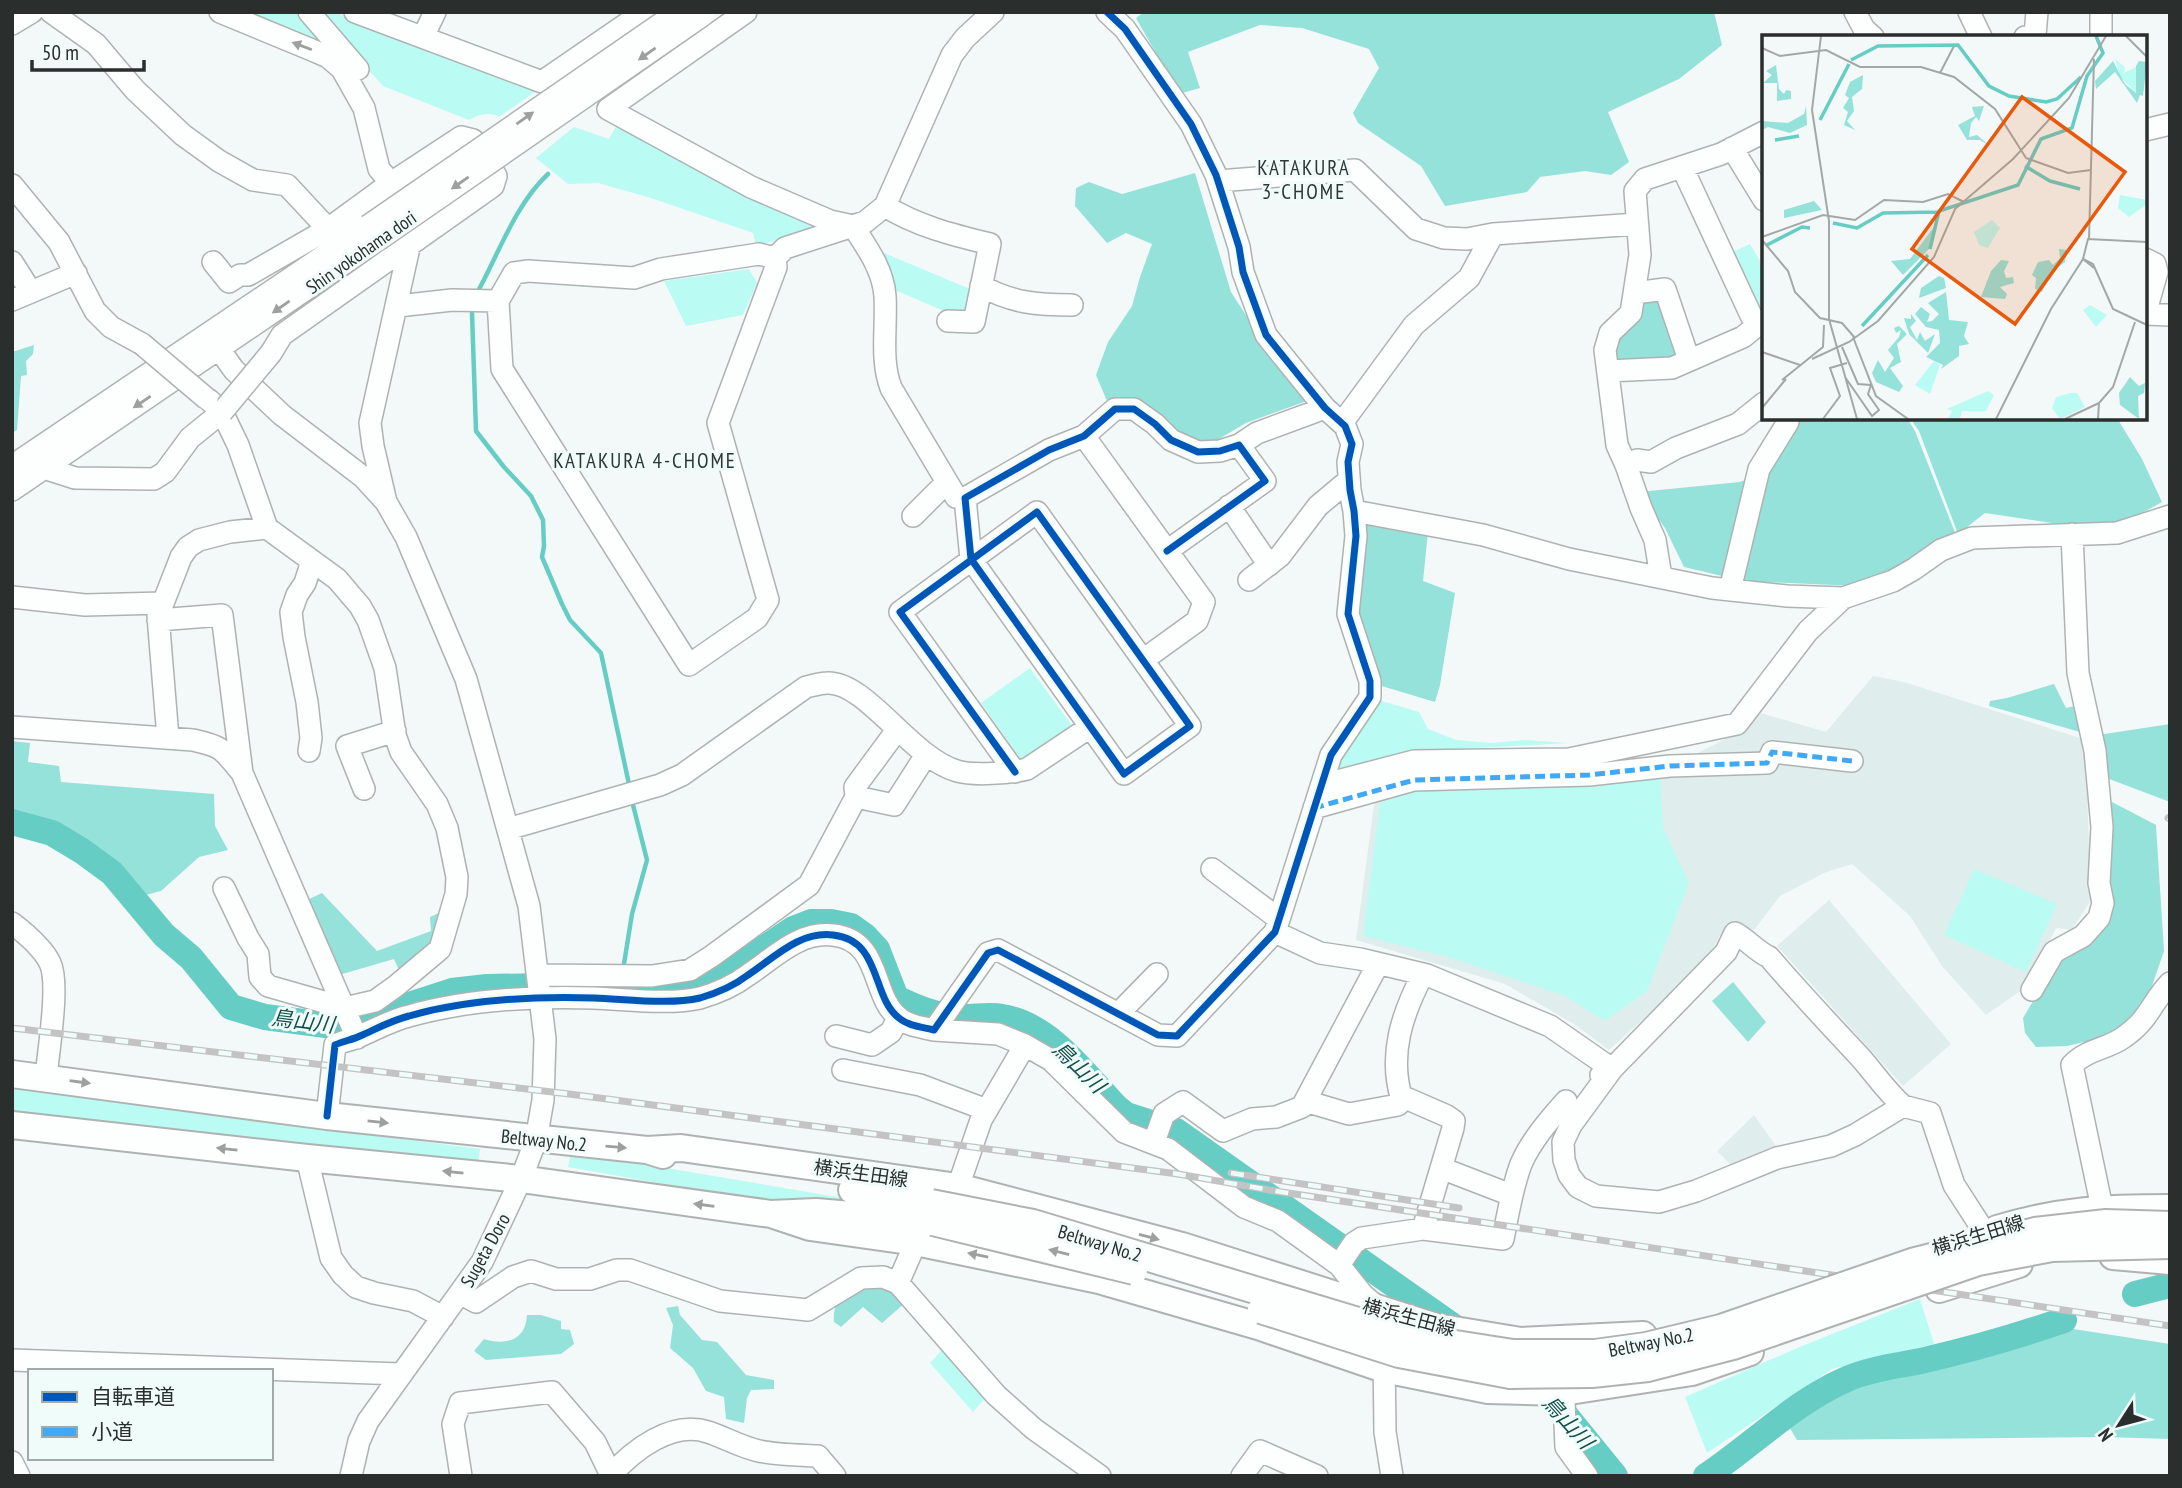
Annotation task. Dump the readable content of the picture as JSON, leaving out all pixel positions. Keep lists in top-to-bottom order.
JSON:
{
  "streets": {
    "main road": ["Beltway No.2", "横浜生田線"],
    "street": ["Shin yokohama dori", "Sugeta Doro"]
  },
  "crossings": [
    ["Beltway No.2", "横浜生田線"],
    ["Beltway No.2", "Sugeta Doro"]
  ],
  "districts": ["KATAKURA 3-CHOME", "KATAKURA 4-CHOME"],
  "water": ["鳥山川"],
  "legend": ["自転車道", "小道"],
  "scale_bar": "50 m",
  "north": "bottom left"
}
